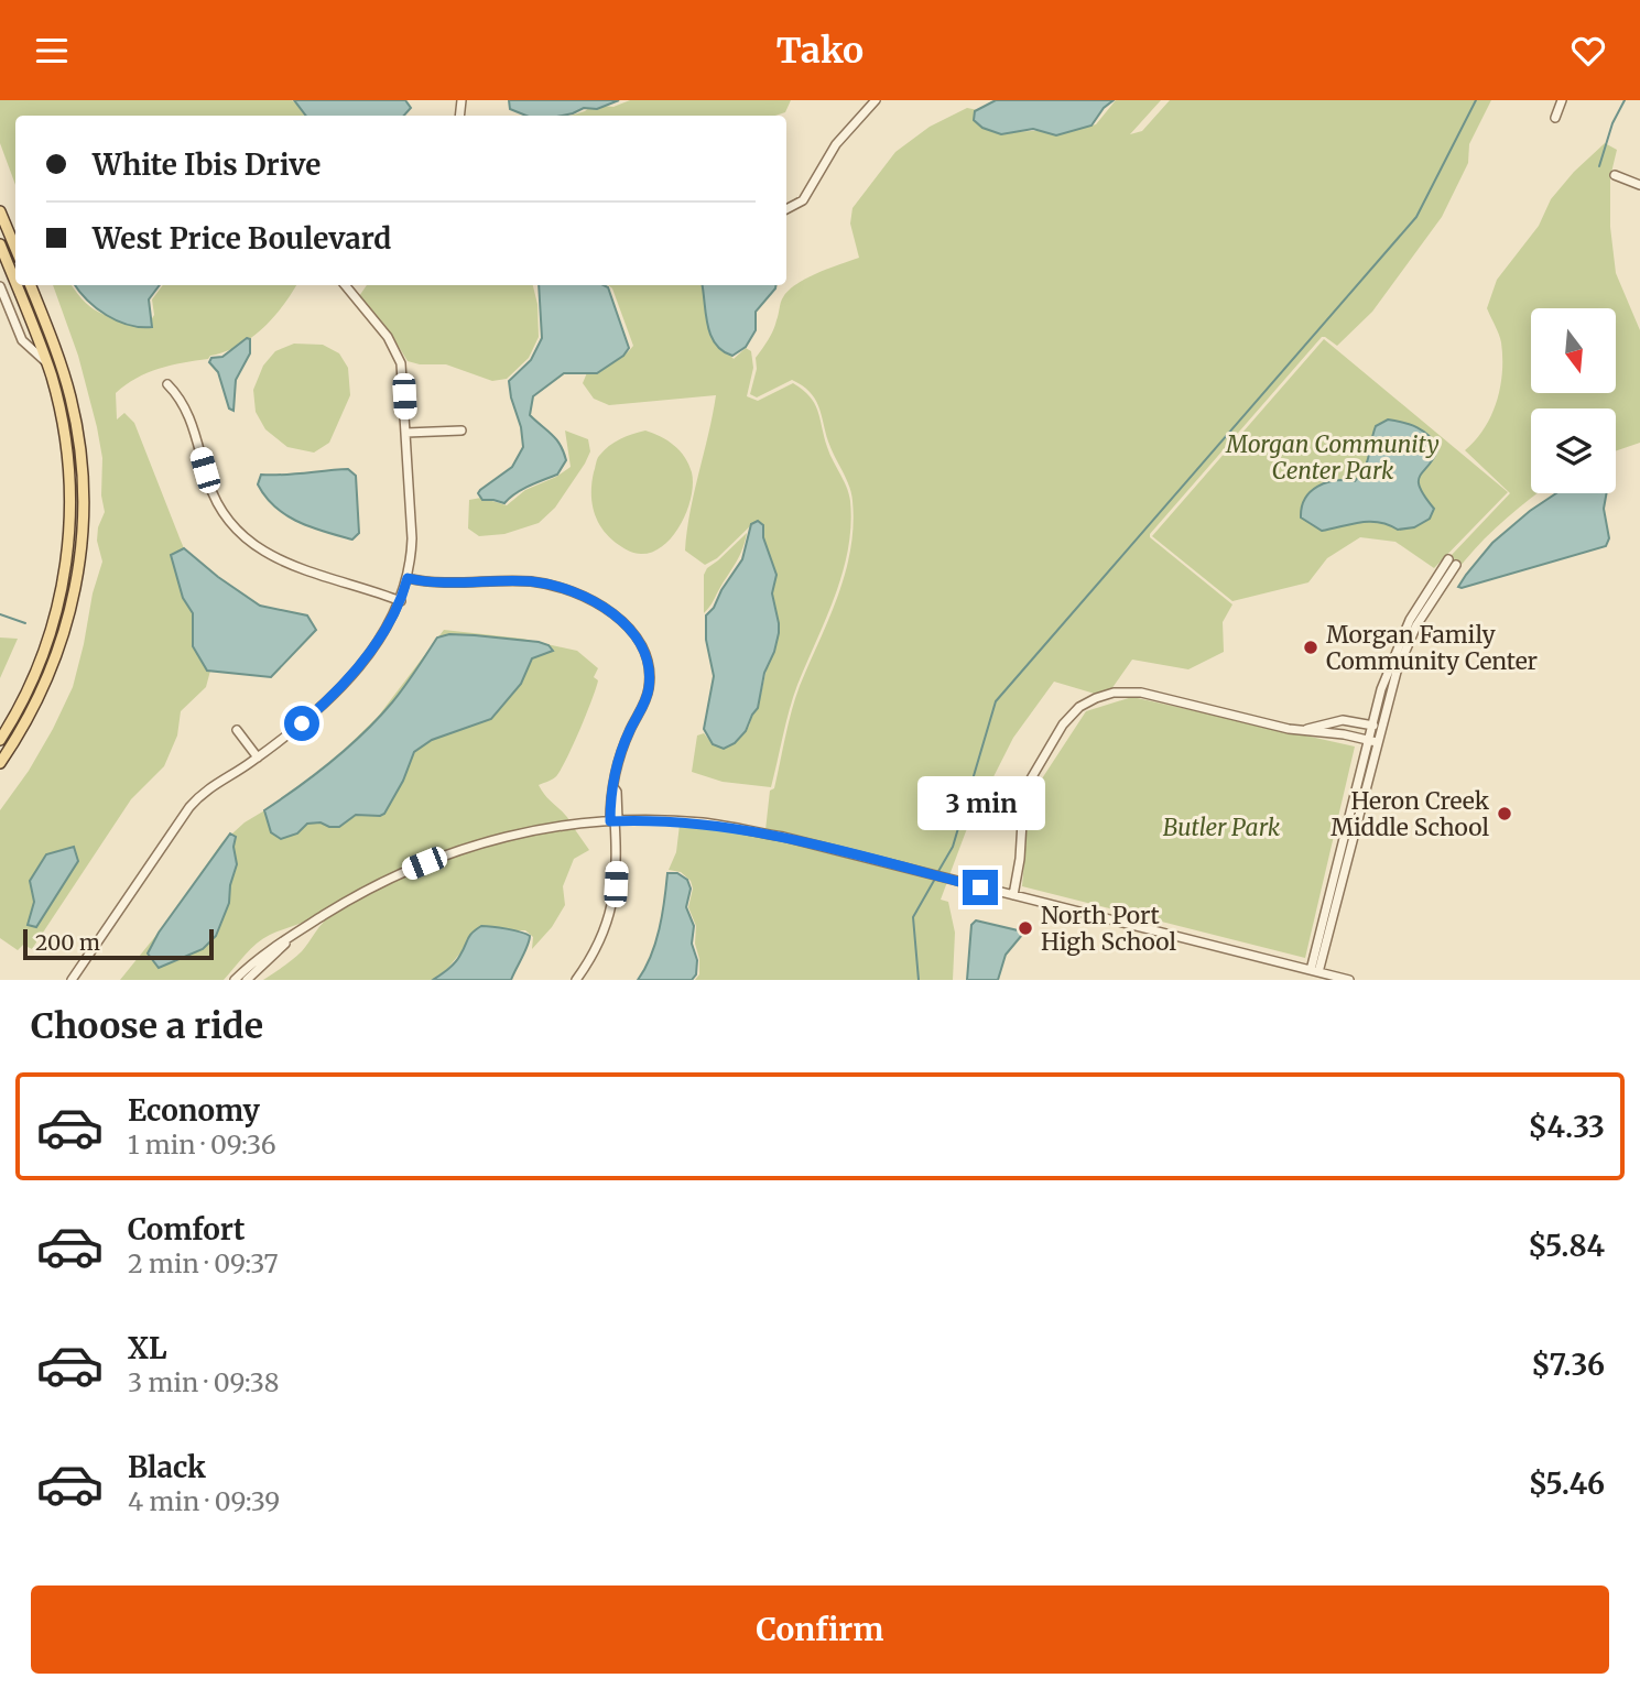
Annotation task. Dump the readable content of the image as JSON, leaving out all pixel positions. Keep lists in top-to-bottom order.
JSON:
{
  "parks": ["Morgan Community Center Park", "Butler Park"],
  "places": ["Morgan Family Community Center", "Heron Creek Middle School", "North Port High School"],
  "scale_bar": "200 m",
  "north": "bottom",
  "page": {
    "header": "Tako",
    "banner": ["White Ibis Drive", "West Price Boulevard"],
    "bubble": "3 min",
    "scale": "200 m",
    "heading": "Choose a ride",
    "list": [
      {
        "name": "Economy",
        "note": "1 min · 09:36",
        "value": "$4.33"
      },
      {
        "name": "Comfort",
        "note": "2 min · 09:37",
        "value": "$5.84"
      },
      {
        "name": "XL",
        "note": "3 min · 09:38",
        "value": "$7.36"
      },
      {
        "name": "Black",
        "note": "4 min · 09:39",
        "value": "$5.46"
      }
    ],
    "buttons": "Confirm"
  }
}
